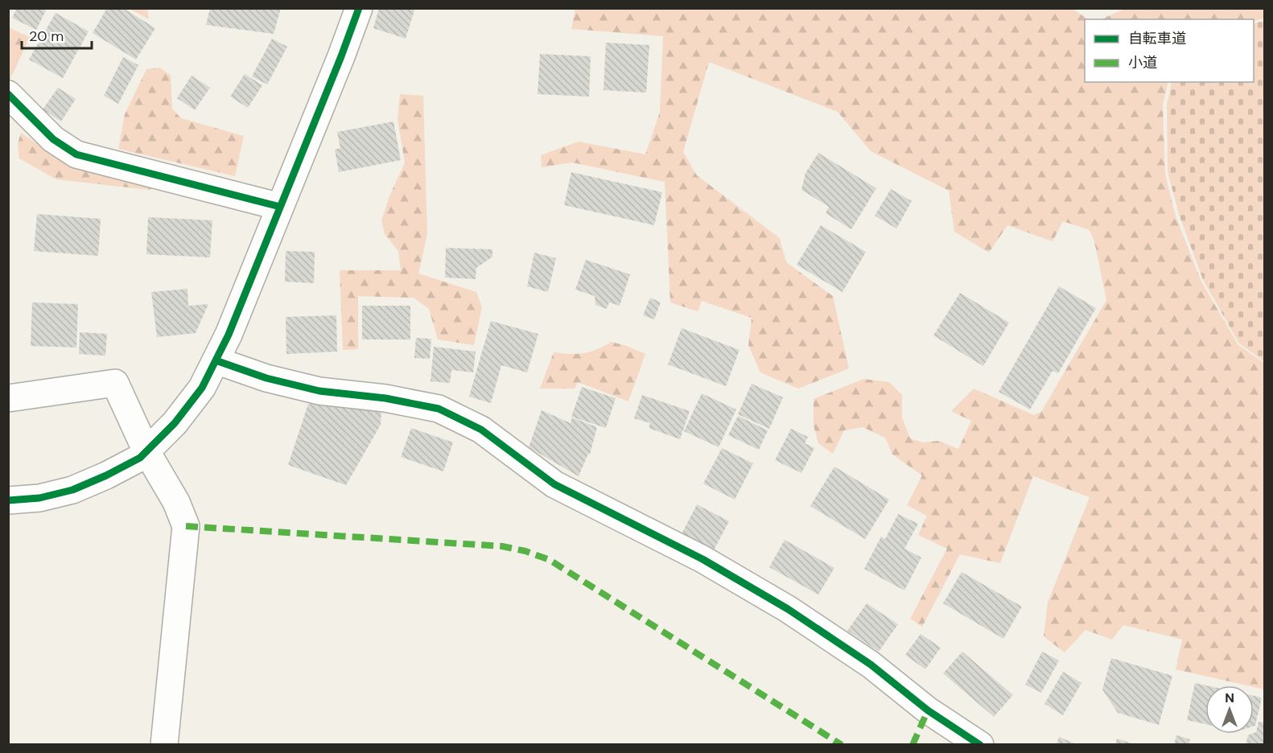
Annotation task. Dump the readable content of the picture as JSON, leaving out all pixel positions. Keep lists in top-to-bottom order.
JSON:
{
  "legend": ["自転車道", "小道"],
  "scale_bar": "20 m",
  "north": "top"
}
